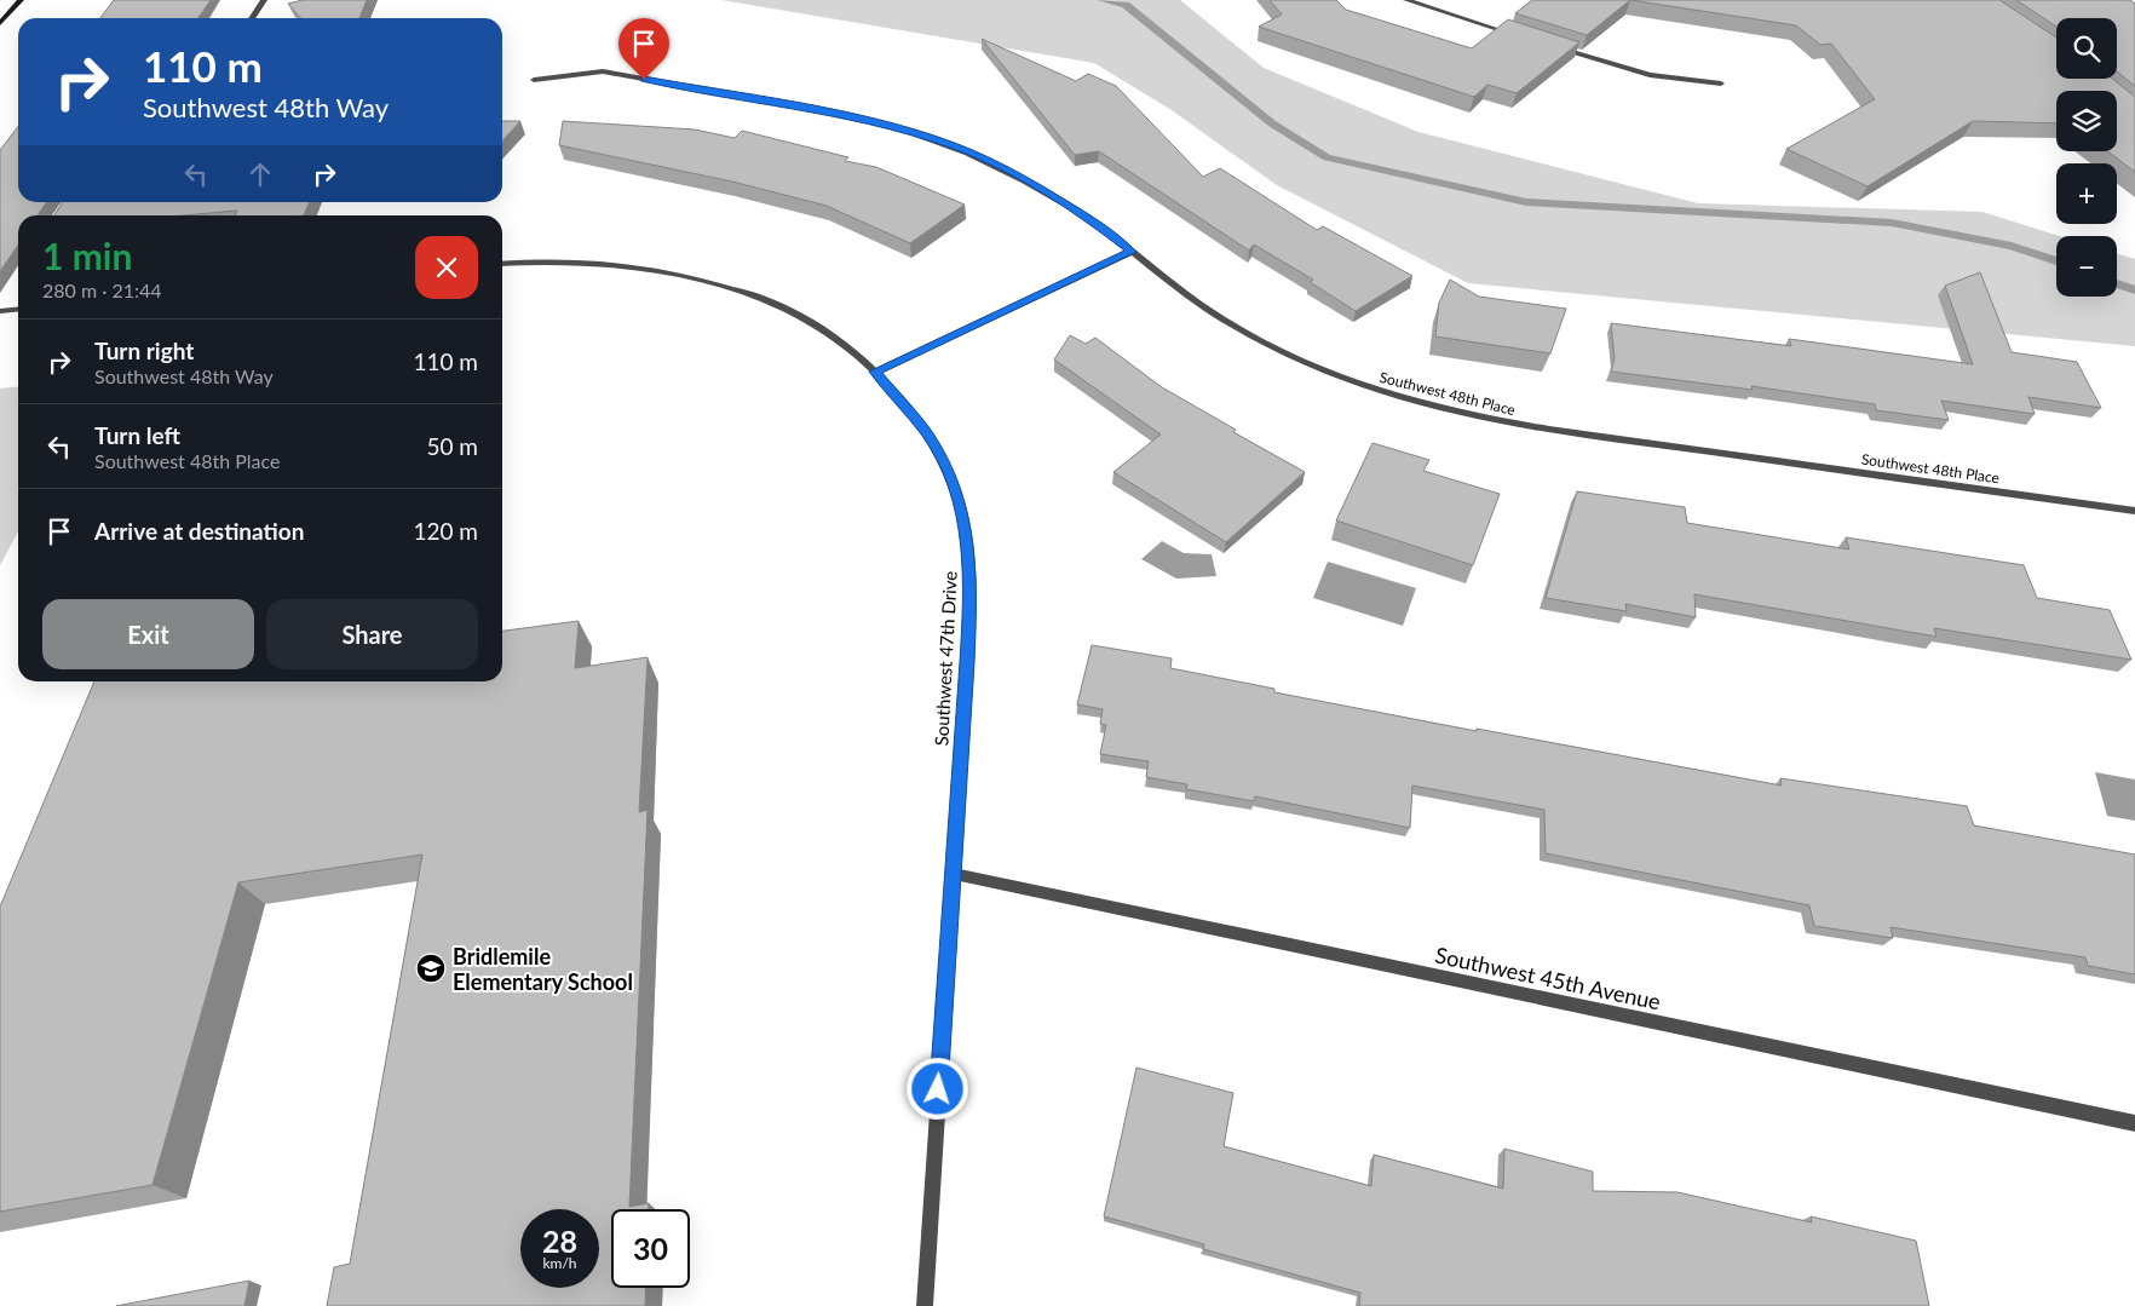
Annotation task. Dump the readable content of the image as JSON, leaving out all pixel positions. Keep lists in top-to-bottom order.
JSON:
{
  "streets": {
    "street": ["Southwest 48th Place", "Southwest 47th Drive", "Southwest 45th Avenue"]
  },
  "crossings": [
    ["Southwest 47th Drive", "Southwest 45th Avenue"]
  ],
  "places": {
    "school or university": ["Bridlemile Elementary School"]
  },
  "page": {
    "map_buttons": ["+", "−"],
    "turn": ["110 m", "Southwest 48th Way"],
    "heading": ["1 min", "280 m · 21:44"],
    "list": [
      {
        "name": "Turn right",
        "note": "Southwest 48th Way",
        "value": "110 m"
      },
      {
        "name": "Turn left",
        "note": "Southwest 48th Place",
        "value": "50 m"
      },
      {
        "name": "Arrive at destination",
        "value": "120 m"
      }
    ],
    "buttons": ["Exit", "Share"],
    "speed": "28 km/h",
    "limit": "30"
  }
}
